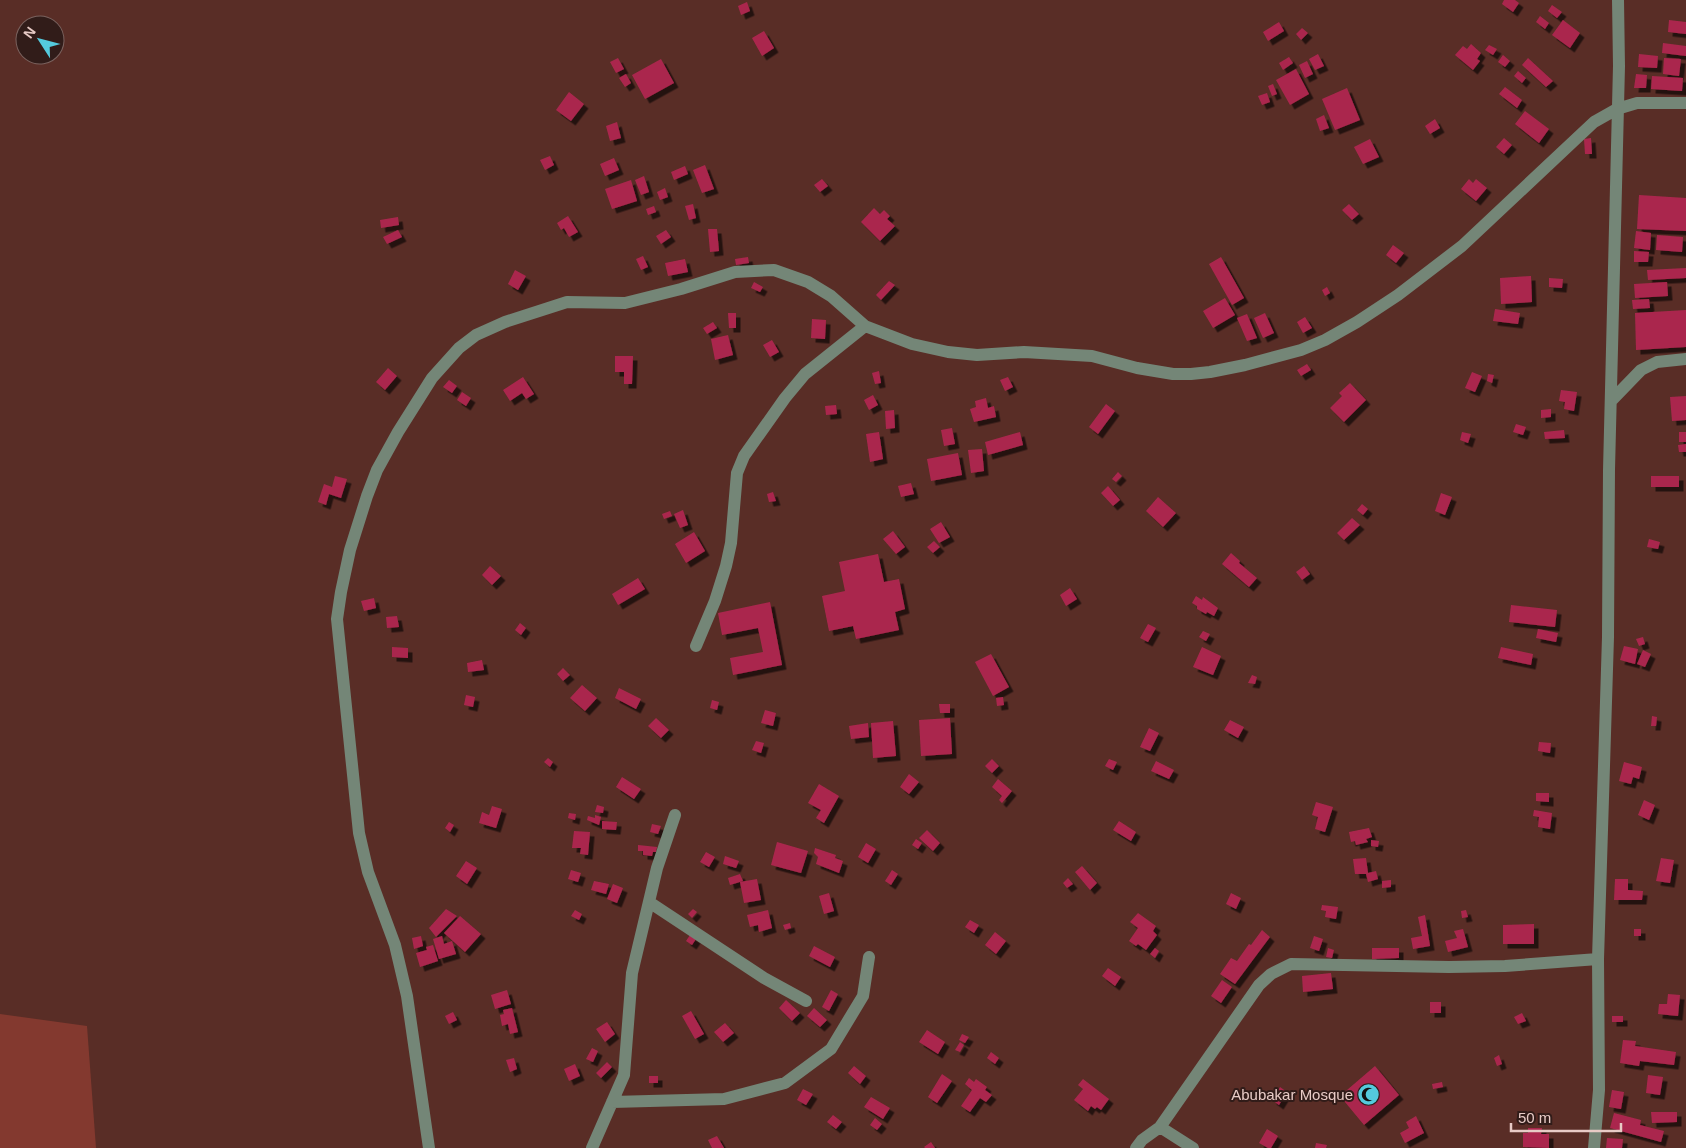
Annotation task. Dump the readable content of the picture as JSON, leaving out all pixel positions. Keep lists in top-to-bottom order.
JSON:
{
  "places": {
    "mosque": ["Abubakar Mosque"]
  },
  "scale_bar": "50 m",
  "north": "top left"
}
